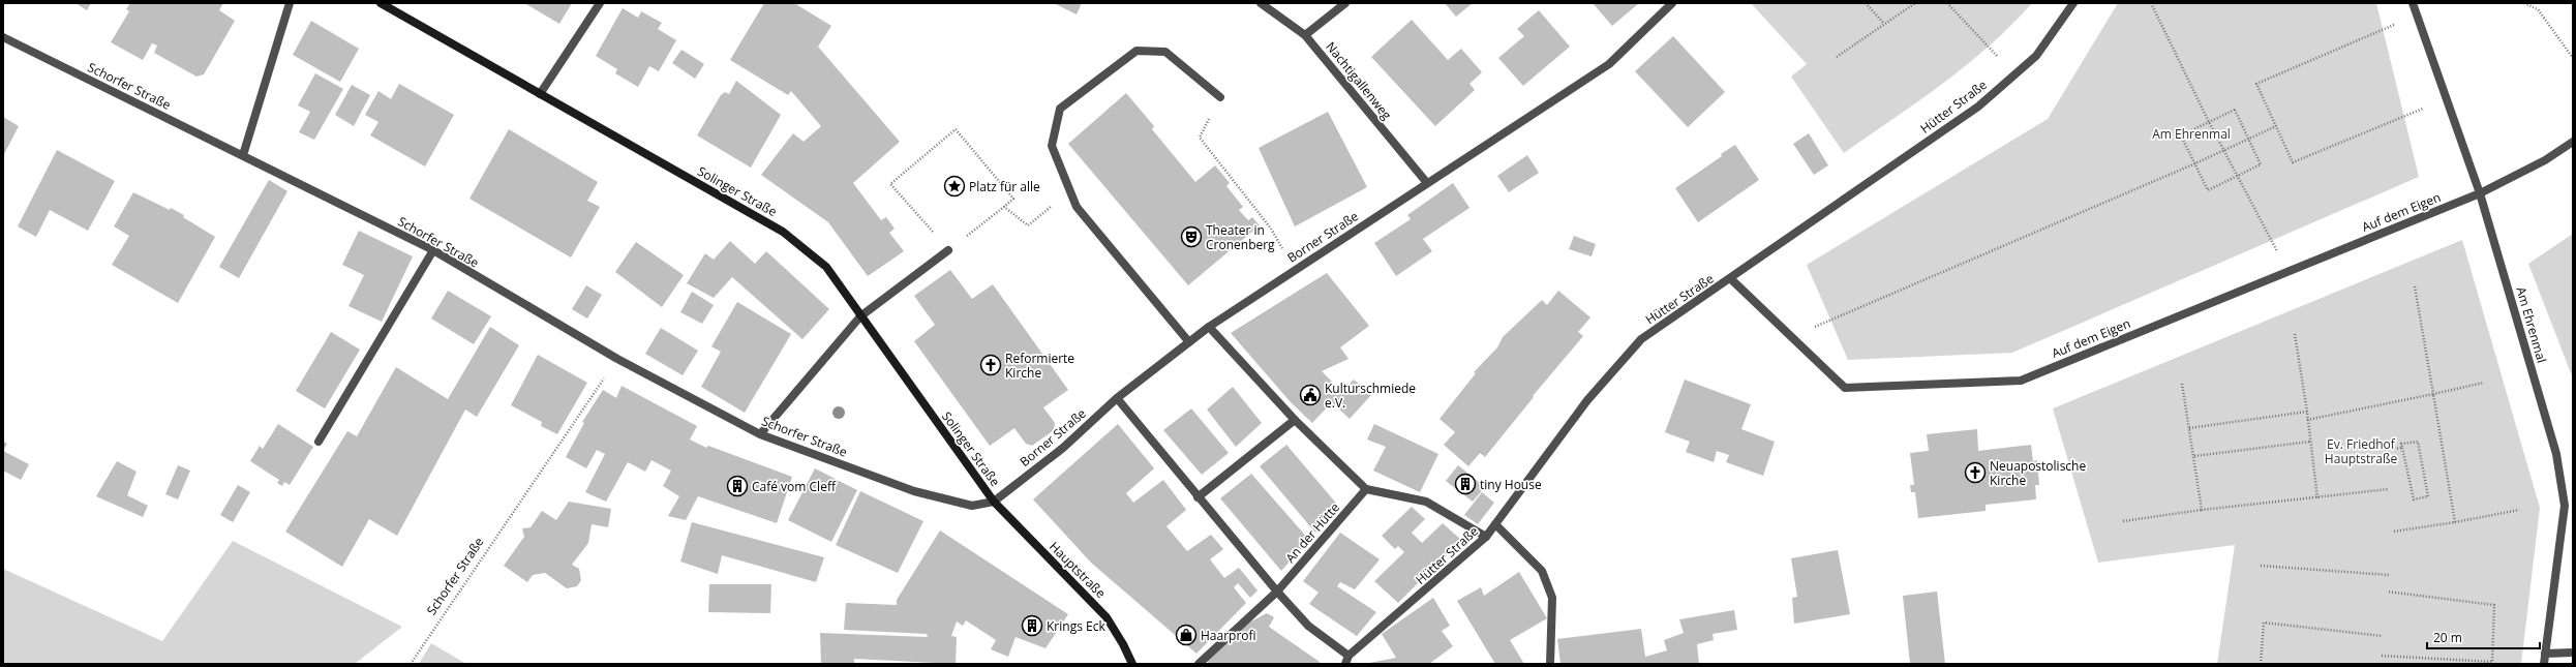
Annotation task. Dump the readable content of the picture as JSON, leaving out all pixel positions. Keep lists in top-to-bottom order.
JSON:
{
  "streets": {
    "main road": ["Solinger Straße", "Hauptstraße"],
    "street": [
      "Nachtigallenweg",
      "Schorfer Straße",
      "Hütter Straße",
      "Auf dem Eigen",
      "Borner Straße",
      "Am Ehrenmal",
      "An der Hütte"
    ]
  },
  "crossings": [
    ["Nachtigallenweg", "Borner Straße"],
    ["Schorfer Straße", "Solinger Straße"],
    ["Schorfer Straße", "Borner Straße"],
    ["Schorfer Straße", "Hauptstraße"],
    ["Hütter Straße", "Auf dem Eigen"],
    ["Solinger Straße", "Borner Straße"],
    ["Solinger Straße", "Hauptstraße"],
    ["Auf dem Eigen", "Am Ehrenmal"],
    ["Borner Straße", "Hauptstraße"]
  ],
  "parks": ["Am Ehrenmal", "Ev. Friedhof Hauptstraße"],
  "places": {
    "place": ["Platz für alle"],
    "theatre": ["Theater in Cronenberg"],
    "church": ["Reformierte Kirche", "Neuapostolische Kirche"],
    "public building": ["Kulturschmiede e.V."],
    "building": ["tiny House", "Café vom Cleff", "Krings Eck"],
    "shop": ["Haarprofi"]
  },
  "scale_bar": "20 m"
}
